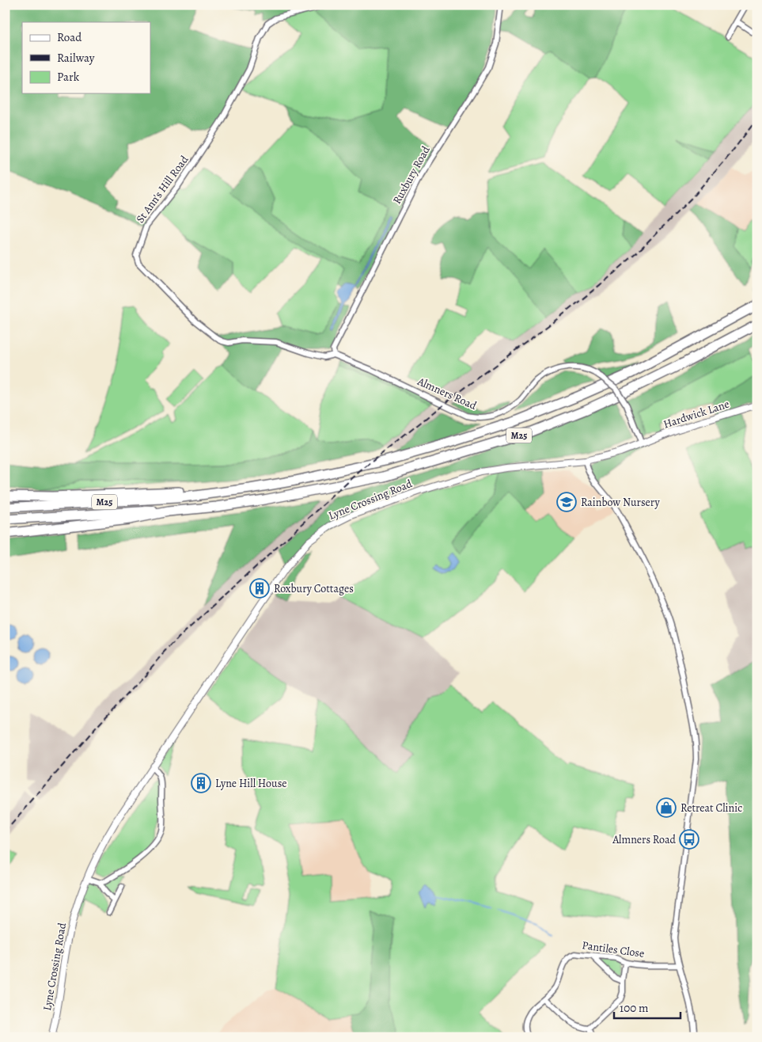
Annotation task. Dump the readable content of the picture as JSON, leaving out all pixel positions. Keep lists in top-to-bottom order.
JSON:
{
  "streets": {
    "highway": ["M25"],
    "street": [
      "Ruxbury Road",
      "St Ann's Hill Road",
      "Almners Road",
      "Hardwick Lane",
      "Lyne Crossing Road",
      "Pantiles Close"
    ]
  },
  "crossings": [
    ["Ruxbury Road", "St Ann's Hill Road"],
    ["Ruxbury Road", "Almners Road"],
    ["St Ann's Hill Road", "Almners Road"],
    ["Almners Road", "Hardwick Lane"],
    ["Almners Road", "Lyne Crossing Road"],
    ["Hardwick Lane", "Lyne Crossing Road"]
  ],
  "places": {
    "school or university": ["Rainbow Nursery"],
    "building": ["Roxbury Cottages", "Lyne Hill House"],
    "shop": ["Retreat Clinic"],
    "bus stop": ["Almners Road"]
  },
  "legend": ["Road", "Railway", "Park"],
  "scale_bar": "100 m"
}
